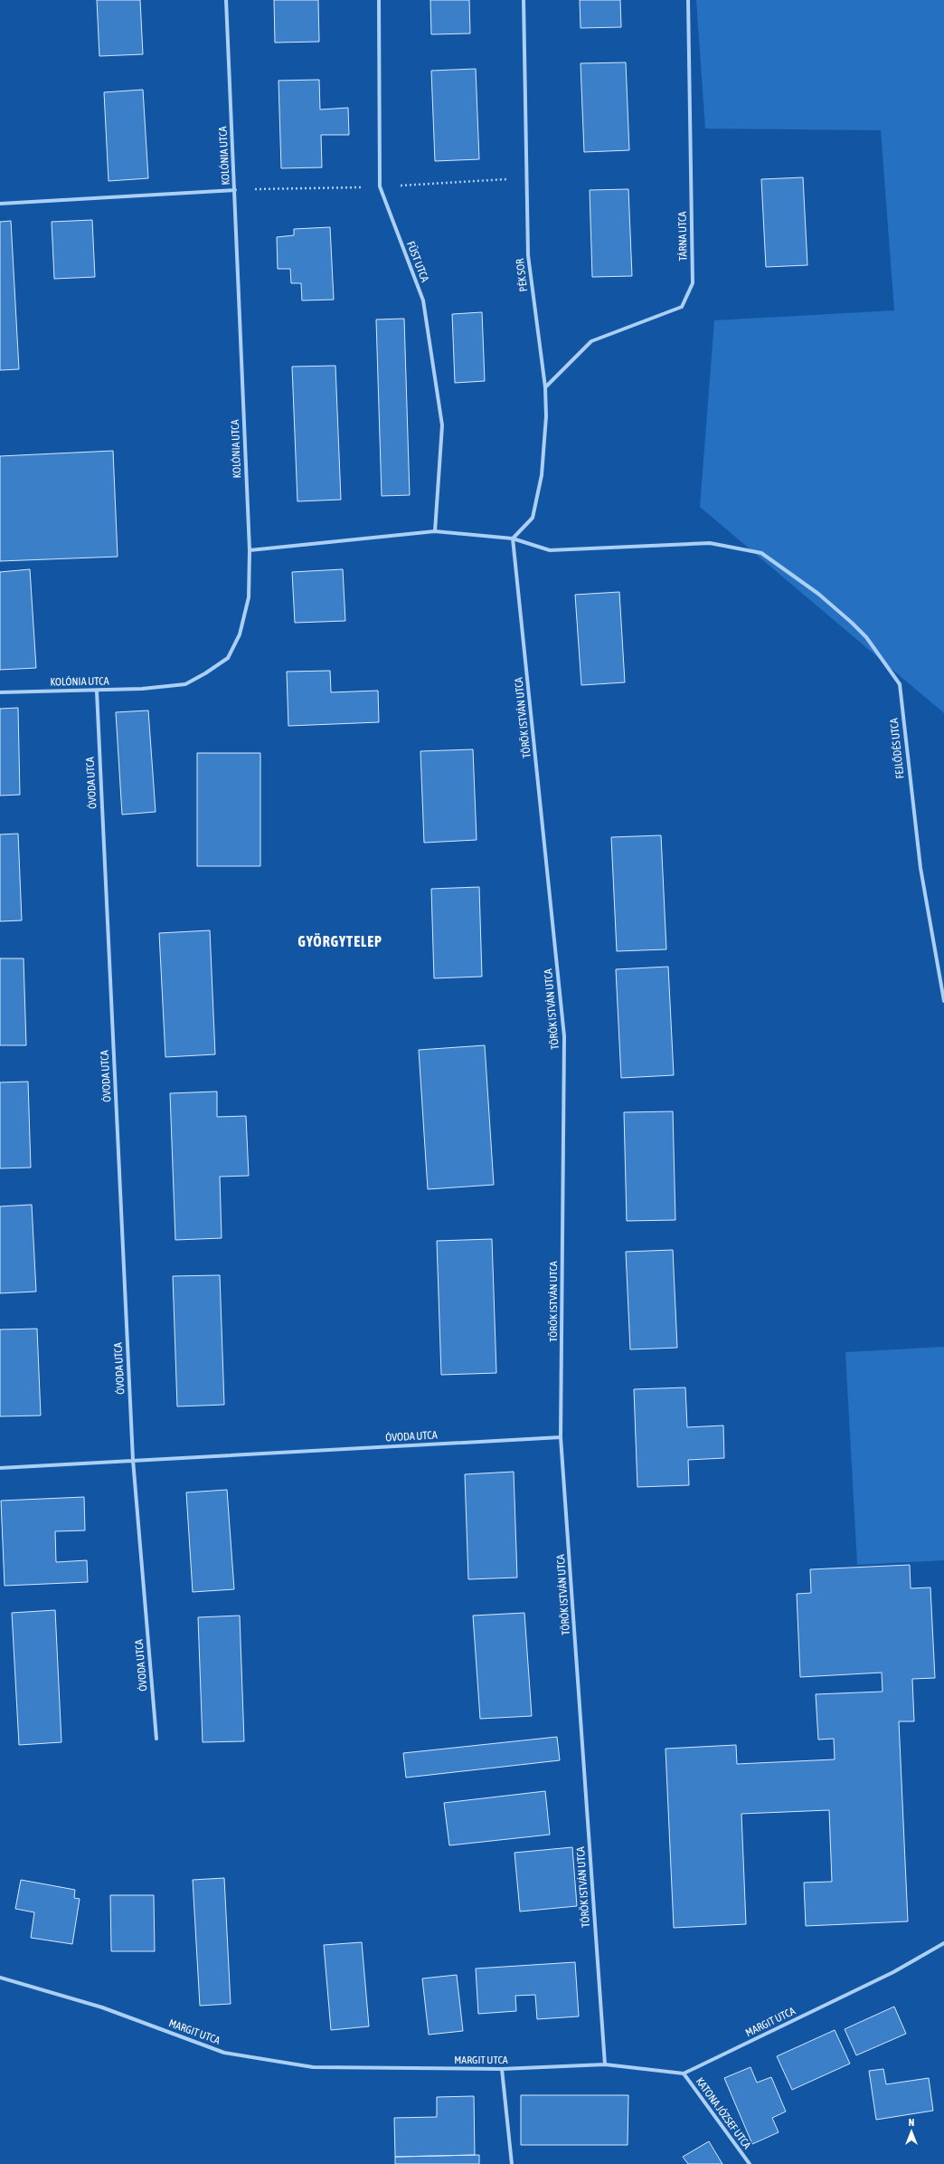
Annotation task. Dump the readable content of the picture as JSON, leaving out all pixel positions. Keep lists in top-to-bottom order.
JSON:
{
  "streets": {
    "street": [
      "KOLÓNIA UTCA",
      "TÁRNA UTCA",
      "FÜST UTCA",
      "PÉK SOR",
      "TÖRÖK ISTVÁN UTCA",
      "FEJLŐDÉS UTCA",
      "ÓVODA UTCA",
      "MARGIT UTCA",
      "KATONA JÓZSEF UTCA"
    ]
  },
  "crossings": [
    ["KOLÓNIA UTCA", "ÓVODA UTCA"],
    ["TÁRNA UTCA", "PÉK SOR"],
    ["PÉK SOR", "TÖRÖK ISTVÁN UTCA"],
    ["PÉK SOR", "FEJLŐDÉS UTCA"],
    ["TÖRÖK ISTVÁN UTCA", "FEJLŐDÉS UTCA"],
    ["TÖRÖK ISTVÁN UTCA", "ÓVODA UTCA"],
    ["TÖRÖK ISTVÁN UTCA", "MARGIT UTCA"],
    ["MARGIT UTCA", "KATONA JÓZSEF UTCA"]
  ],
  "districts": ["GYÖRGYTELEP"],
  "north": "top"
}
